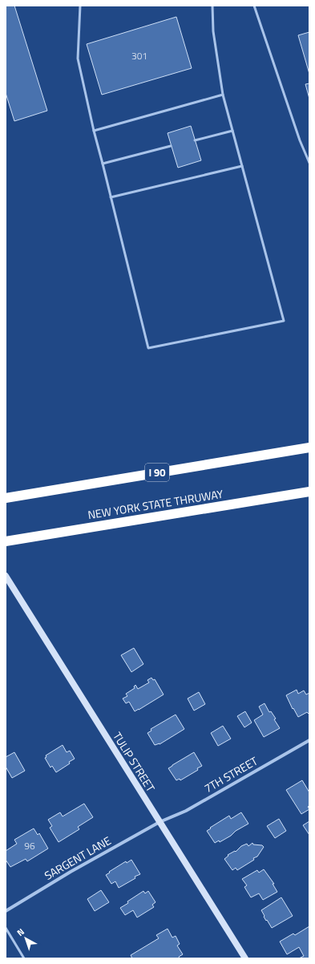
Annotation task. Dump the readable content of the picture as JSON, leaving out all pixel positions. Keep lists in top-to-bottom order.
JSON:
{
  "streets": {
    "highway": ["I 90", "NEW YORK STATE THRUWAY"],
    "street": ["TULIP STREET", "7TH STREET", "SARGENT LANE"]
  },
  "crossings": [
    ["TULIP STREET", "7TH STREET"],
    ["TULIP STREET", "SARGENT LANE"],
    ["7TH STREET", "SARGENT LANE"]
  ],
  "house_numbers": ["301", "96"],
  "north": "top left"
}
